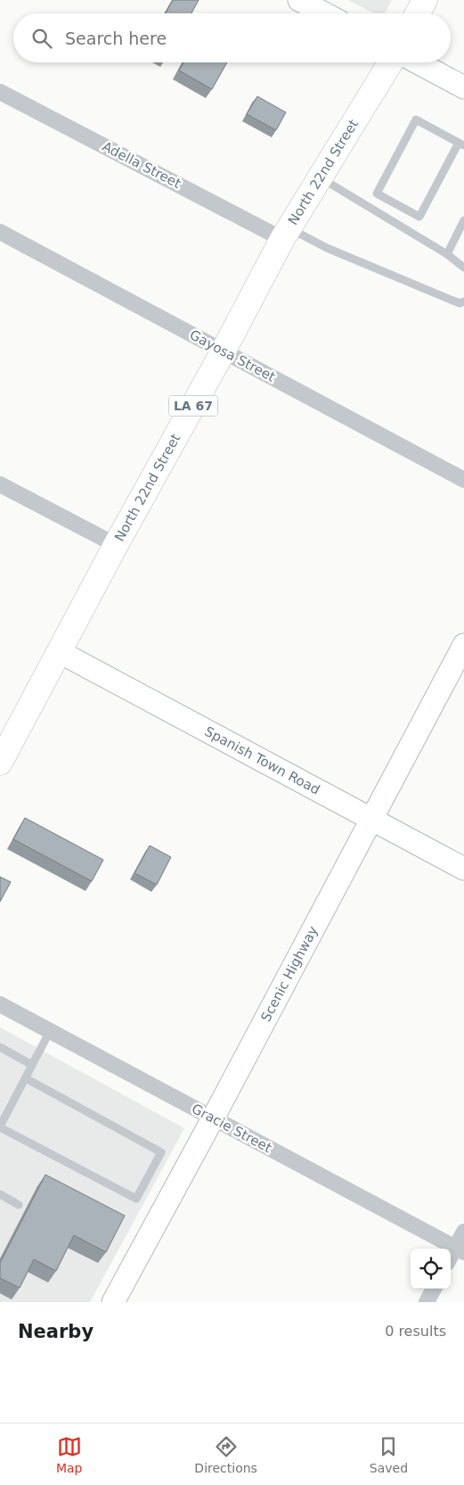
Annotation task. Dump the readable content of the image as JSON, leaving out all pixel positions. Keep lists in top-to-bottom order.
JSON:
{
  "streets": {
    "main road": ["North 22nd Street", "LA 67"],
    "street": [
      "Adella Street",
      "Gayosa Street",
      "Spanish Town Road",
      "Scenic Highway",
      "Gracie Street"
    ]
  },
  "crossings": [
    ["Adella Street", "North 22nd Street"],
    ["North 22nd Street", "Gayosa Street"],
    ["North 22nd Street", "Spanish Town Road"],
    ["Spanish Town Road", "Scenic Highway"],
    ["Scenic Highway", "Gracie Street"]
  ],
  "page": {
    "search": "Search here",
    "heading": ["Nearby", "0 results"],
    "nav": ["Map", "Directions", "Saved"]
  }
}
